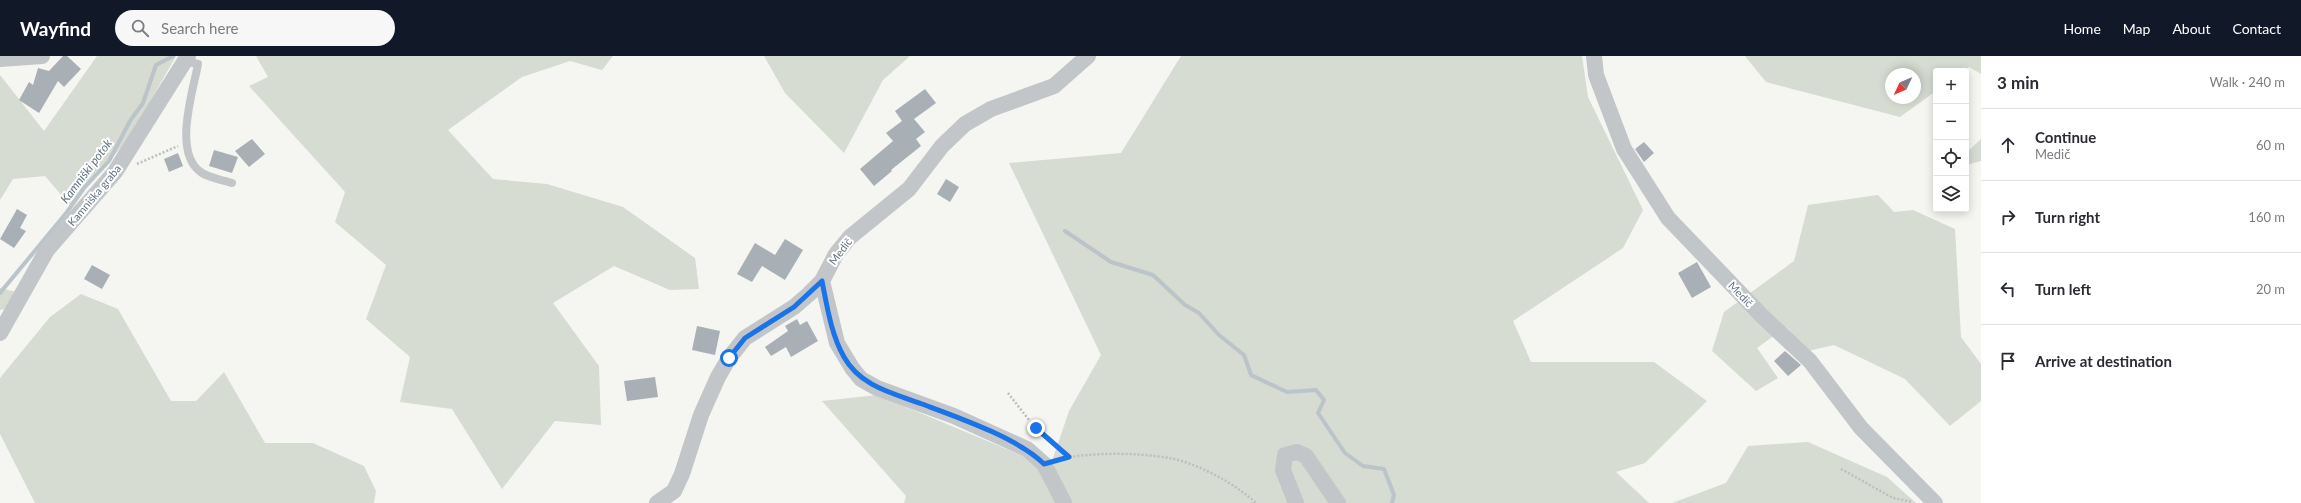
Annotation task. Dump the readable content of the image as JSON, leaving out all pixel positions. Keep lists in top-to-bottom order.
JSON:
{
  "streets": {
    "street": ["Kamniška graba", "Medič"]
  },
  "water": ["Kamniški potok"],
  "north": "bottom left",
  "page": {
    "header": "Wayfind",
    "search": "Search here",
    "nav": [
      "Home",
      "Map",
      "About",
      "Contact"
    ],
    "heading": ["3 min", "Walk · 240 m"],
    "map_buttons": ["+", "−"],
    "list": [
      ["Continue", "Medič", "60 m"],
      ["Turn right", "160 m"],
      ["Turn left", "20 m"],
      "Arrive at destination"
    ]
  }
}
